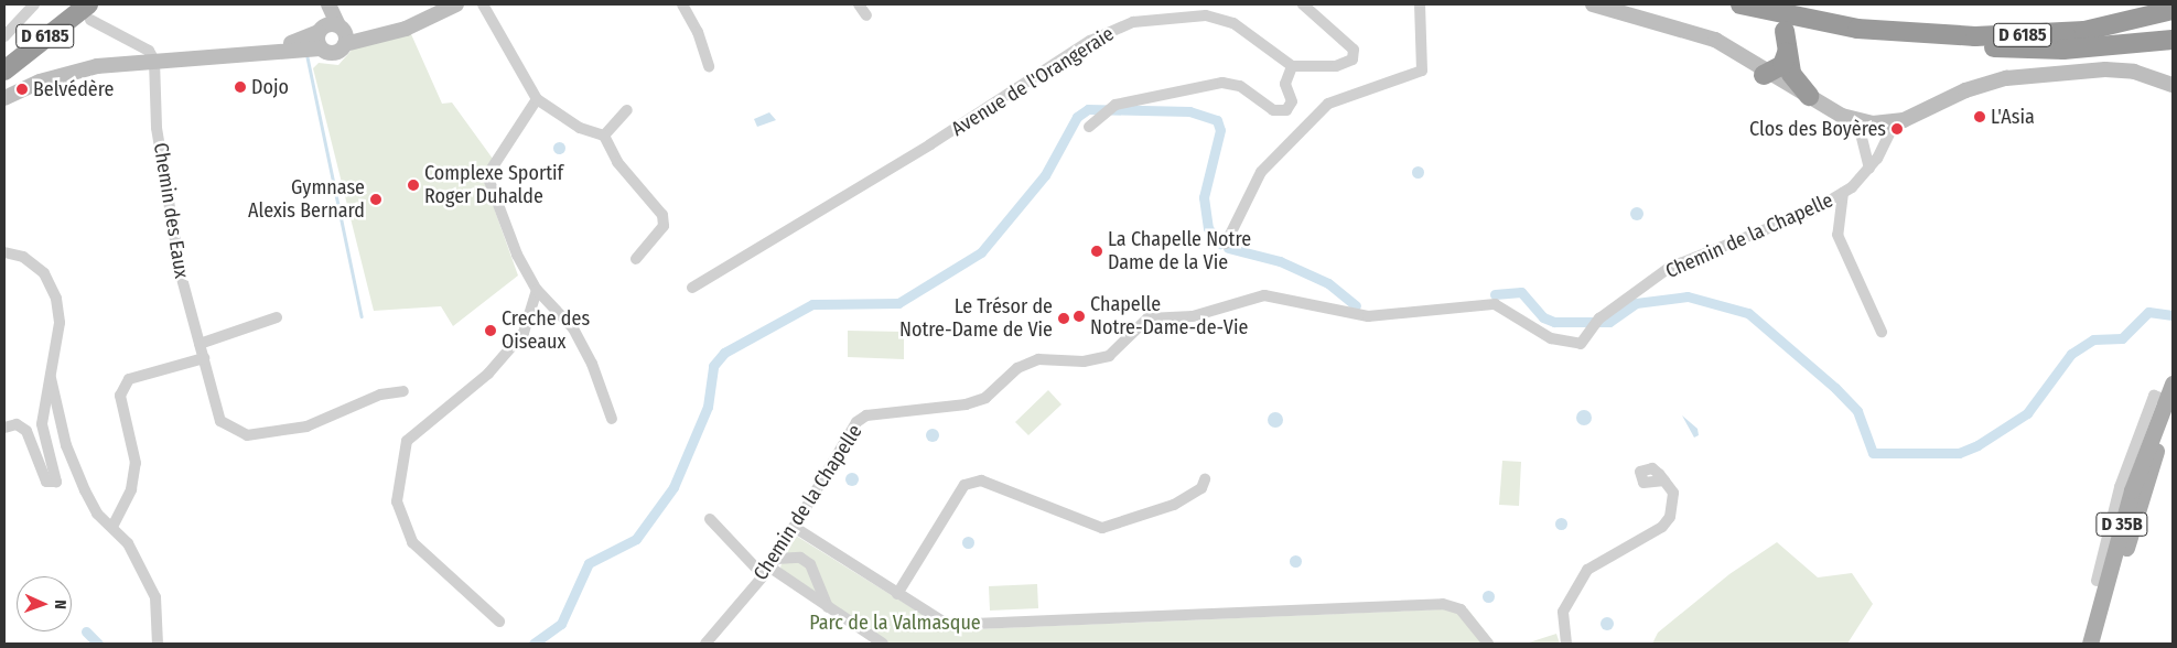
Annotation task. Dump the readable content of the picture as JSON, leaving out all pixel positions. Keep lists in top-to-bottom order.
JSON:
{
  "streets": {
    "highway": ["D 6185"],
    "main road": ["D 35B"],
    "street": ["Avenue de l'Orangeraie", "Chemin des Eaux", "Chemin de la Chapelle"]
  },
  "parks": ["Parc de la Valmasque"],
  "places": [
    "Dojo",
    "Belvédère",
    "L'Asia",
    "Clos des Boyères",
    "Complexe Sportif Roger Duhalde",
    "Gymnase Alexis Bernard",
    "La Chapelle Notre Dame de la Vie",
    "Chapelle Notre-Dame-de-Vie",
    "Le Trésor de Notre-Dame de Vie",
    "Creche des Oiseaux"
  ],
  "north": "right"
}
